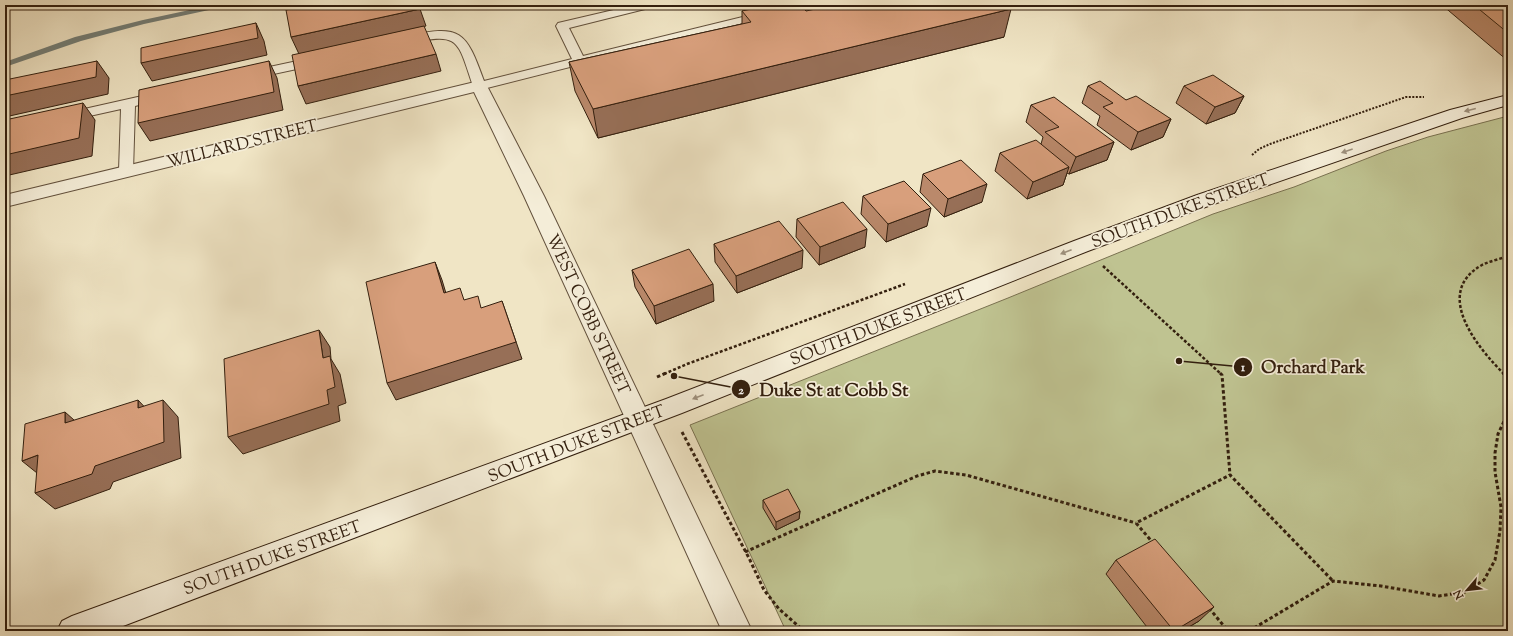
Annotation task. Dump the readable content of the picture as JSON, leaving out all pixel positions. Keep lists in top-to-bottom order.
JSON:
{
  "streets": {
    "main road": ["WILLARD STREET", "SOUTH DUKE STREET", "WEST COBB STREET"]
  },
  "crossings": [
    ["WILLARD STREET", "WEST COBB STREET"],
    ["SOUTH DUKE STREET", "WEST COBB STREET"]
  ],
  "one_way": ["SOUTH DUKE STREET"],
  "places": ["Orchard Park", "Duke St at Cobb St"],
  "north": "bottom left"
}
